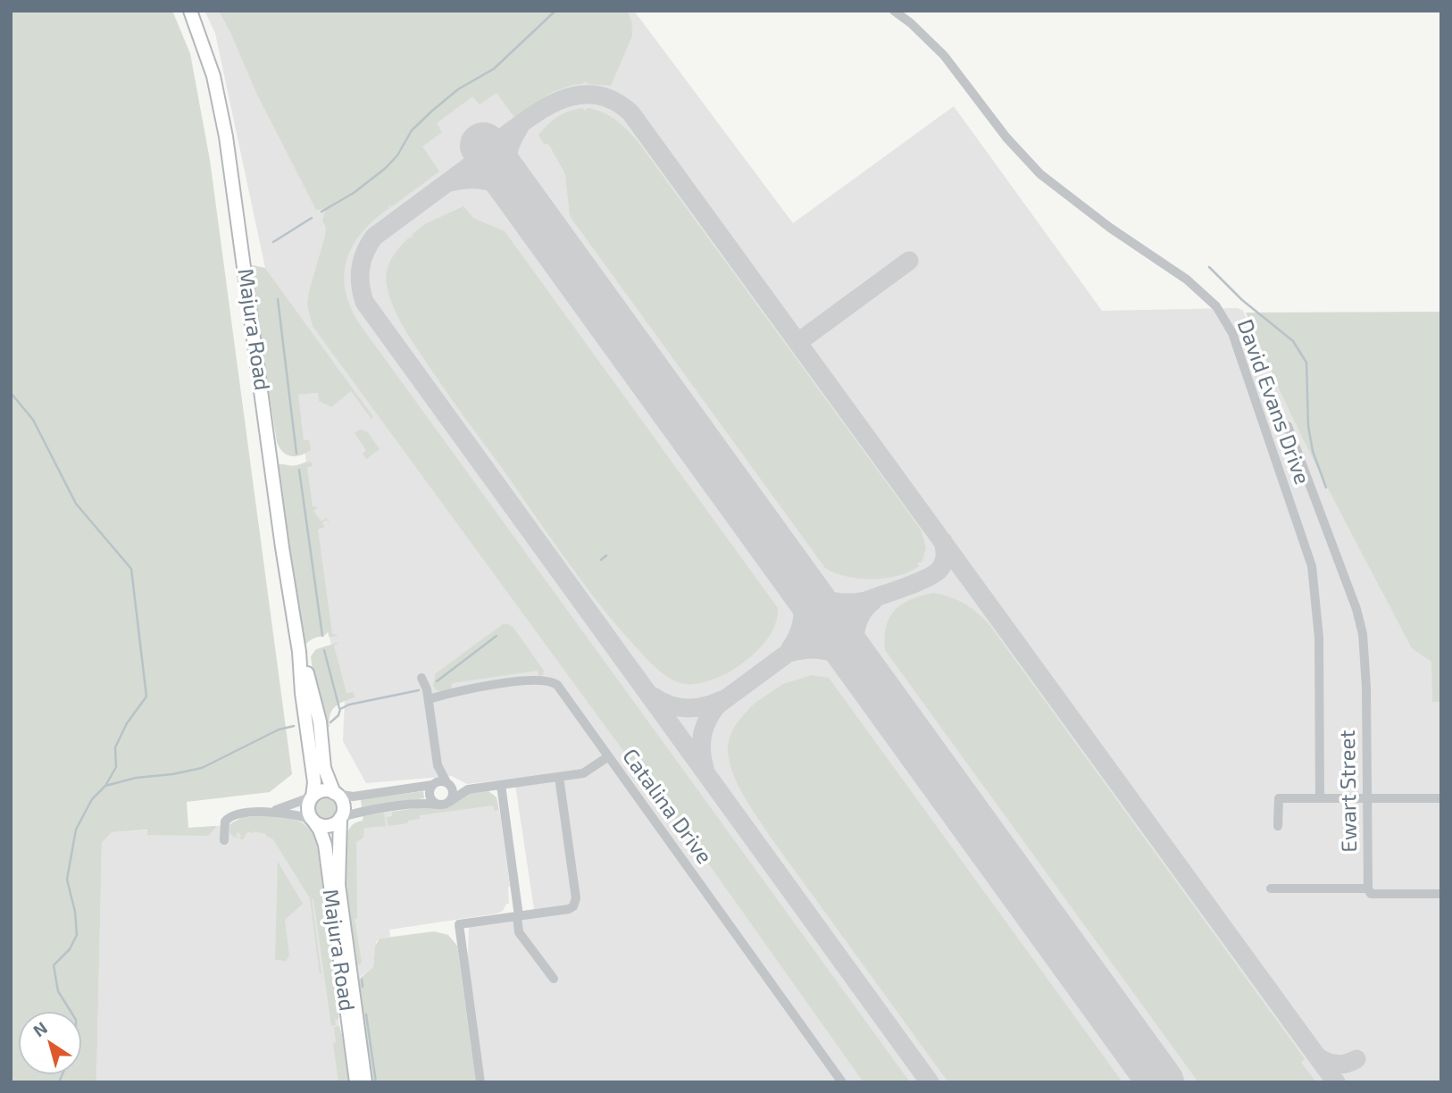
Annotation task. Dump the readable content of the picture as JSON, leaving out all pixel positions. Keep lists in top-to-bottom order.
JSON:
{
  "streets": {
    "main road": ["Majura Road"],
    "street": ["David Evans Drive", "Ewart Street", "Catalina Drive"]
  },
  "north": "top left"
}
